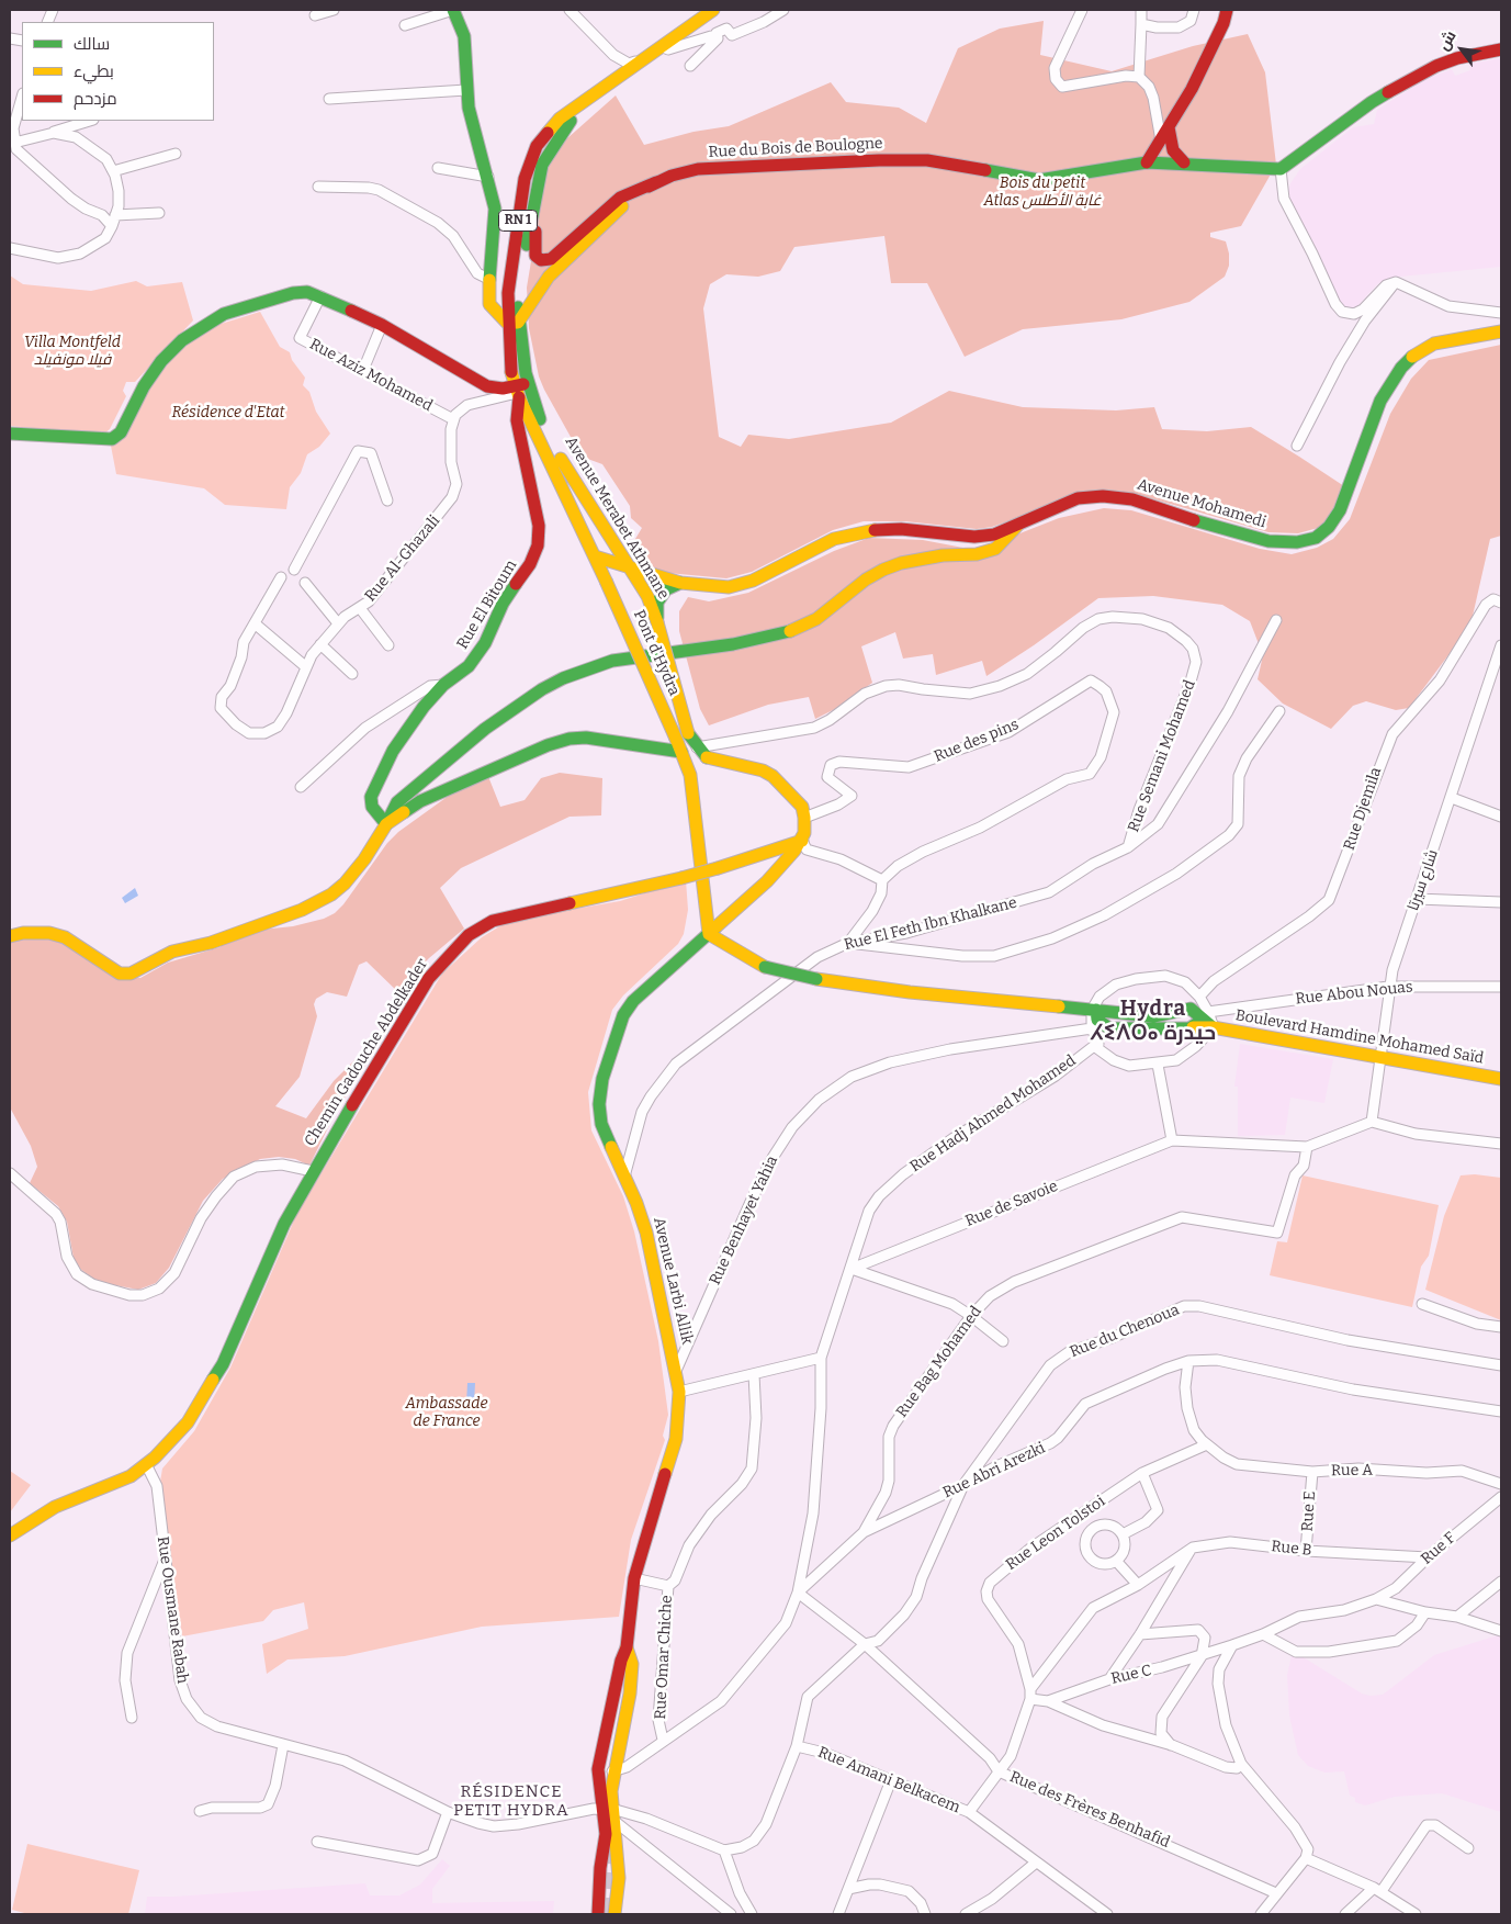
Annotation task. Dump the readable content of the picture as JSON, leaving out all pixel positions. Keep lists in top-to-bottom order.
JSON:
{
  "streets": {
    "main road": [
      "Rue du Bois de Boulogne",
      "RN 1",
      "Avenue Mohamedi",
      "Avenue Merabet Athmane",
      "Rue El Bitoum",
      "Pont d'Hydra",
      "Boulevard Hamdine Mohamed Saïd",
      "Chemin Gadouche Abdelkader",
      "Avenue Larbi Allik"
    ],
    "street": [
      "Rue Aziz Mohamed",
      "Rue Al-Ghazali",
      "Rue des pins",
      "Rue Semani Mohamed",
      "Rue Djemila",
      "شارع سيرتا",
      "Rue El Feth Ibn Khalkane",
      "Rue Abou Nouas",
      "Rue Hadj Ahmed Mohamed",
      "Rue de Savoie",
      "Rue Benhayet Yahia",
      "Rue du Chenoua",
      "Rue Bag Mohamed",
      "Rue Abri Arezki",
      "Rue A",
      "Rue E",
      "Rue Leon Tolstoi",
      "Rue B",
      "Rue F",
      "Rue Ousmane Rabah",
      "Rue Omar Chiche",
      "Rue C",
      "Rue Amani Belkacem",
      "Rue des Frères Benhafid"
    ]
  },
  "crossings": [
    ["Rue du Bois de Boulogne", "RN 1"],
    ["RN 1", "Avenue Mohamedi"],
    ["RN 1", "Avenue Merabet Athmane"],
    ["RN 1", "Rue El Bitoum"],
    ["RN 1", "Pont d'Hydra"],
    ["Rue Aziz Mohamed", "Rue Al-Ghazali"],
    ["Avenue Mohamedi", "Avenue Merabet Athmane"],
    ["Avenue Merabet Athmane", "Rue El Bitoum"],
    ["Avenue Merabet Athmane", "Rue Semani Mohamed"],
    ["Rue Semani Mohamed", "Rue El Feth Ibn Khalkane"],
    ["شارع سيرتا", "Rue Abou Nouas"],
    ["شارع سيرتا", "Boulevard Hamdine Mohamed Saïd"],
    ["Rue El Feth Ibn Khalkane", "Avenue Larbi Allik"],
    ["Boulevard Hamdine Mohamed Saïd", "Rue Benhayet Yahia"],
    ["Chemin Gadouche Abdelkader", "Rue Ousmane Rabah"],
    ["Rue Hadj Ahmed Mohamed", "Rue de Savoie"],
    ["Rue Hadj Ahmed Mohamed", "Rue Abri Arezki"],
    ["Rue Hadj Ahmed Mohamed", "Rue des Frères Benhafid"],
    ["Rue Benhayet Yahia", "Avenue Larbi Allik"],
    ["Avenue Larbi Allik", "Rue Abri Arezki"],
    ["Avenue Larbi Allik", "Rue Ousmane Rabah"],
    ["Rue du Chenoua", "Rue Abri Arezki"],
    ["Rue du Chenoua", "Rue Amani Belkacem"],
    ["Rue du Chenoua", "Rue des Frères Benhafid"],
    ["Rue Bag Mohamed", "Rue Abri Arezki"],
    ["Rue Abri Arezki", "Rue A"],
    ["Rue Abri Arezki", "Rue Omar Chiche"],
    ["Rue Abri Arezki", "Rue des Frères Benhafid"],
    ["Rue A", "Rue E"],
    ["Rue A", "Rue Leon Tolstoi"],
    ["Rue E", "Rue B"],
    ["Rue Leon Tolstoi", "Rue B"],
    ["Rue Leon Tolstoi", "Rue C"],
    ["Rue B", "Rue F"],
    ["Rue B", "Rue C"],
    ["Rue F", "Rue C"]
  ],
  "districts": ["Hydra ⵃⵉⴷⵔⴰ حيدرة", "RÉSIDENCE PETIT HYDRA"],
  "parks": [
    "Bois du petit Atlas غابة الأطلس",
    "Villa Montfeld فيلا مونفيلد",
    "Résidence d'Etat",
    "Ambassade de France"
  ],
  "legend": ["سالك", "بطيء", "مزدحم"],
  "north": "top left"
}
